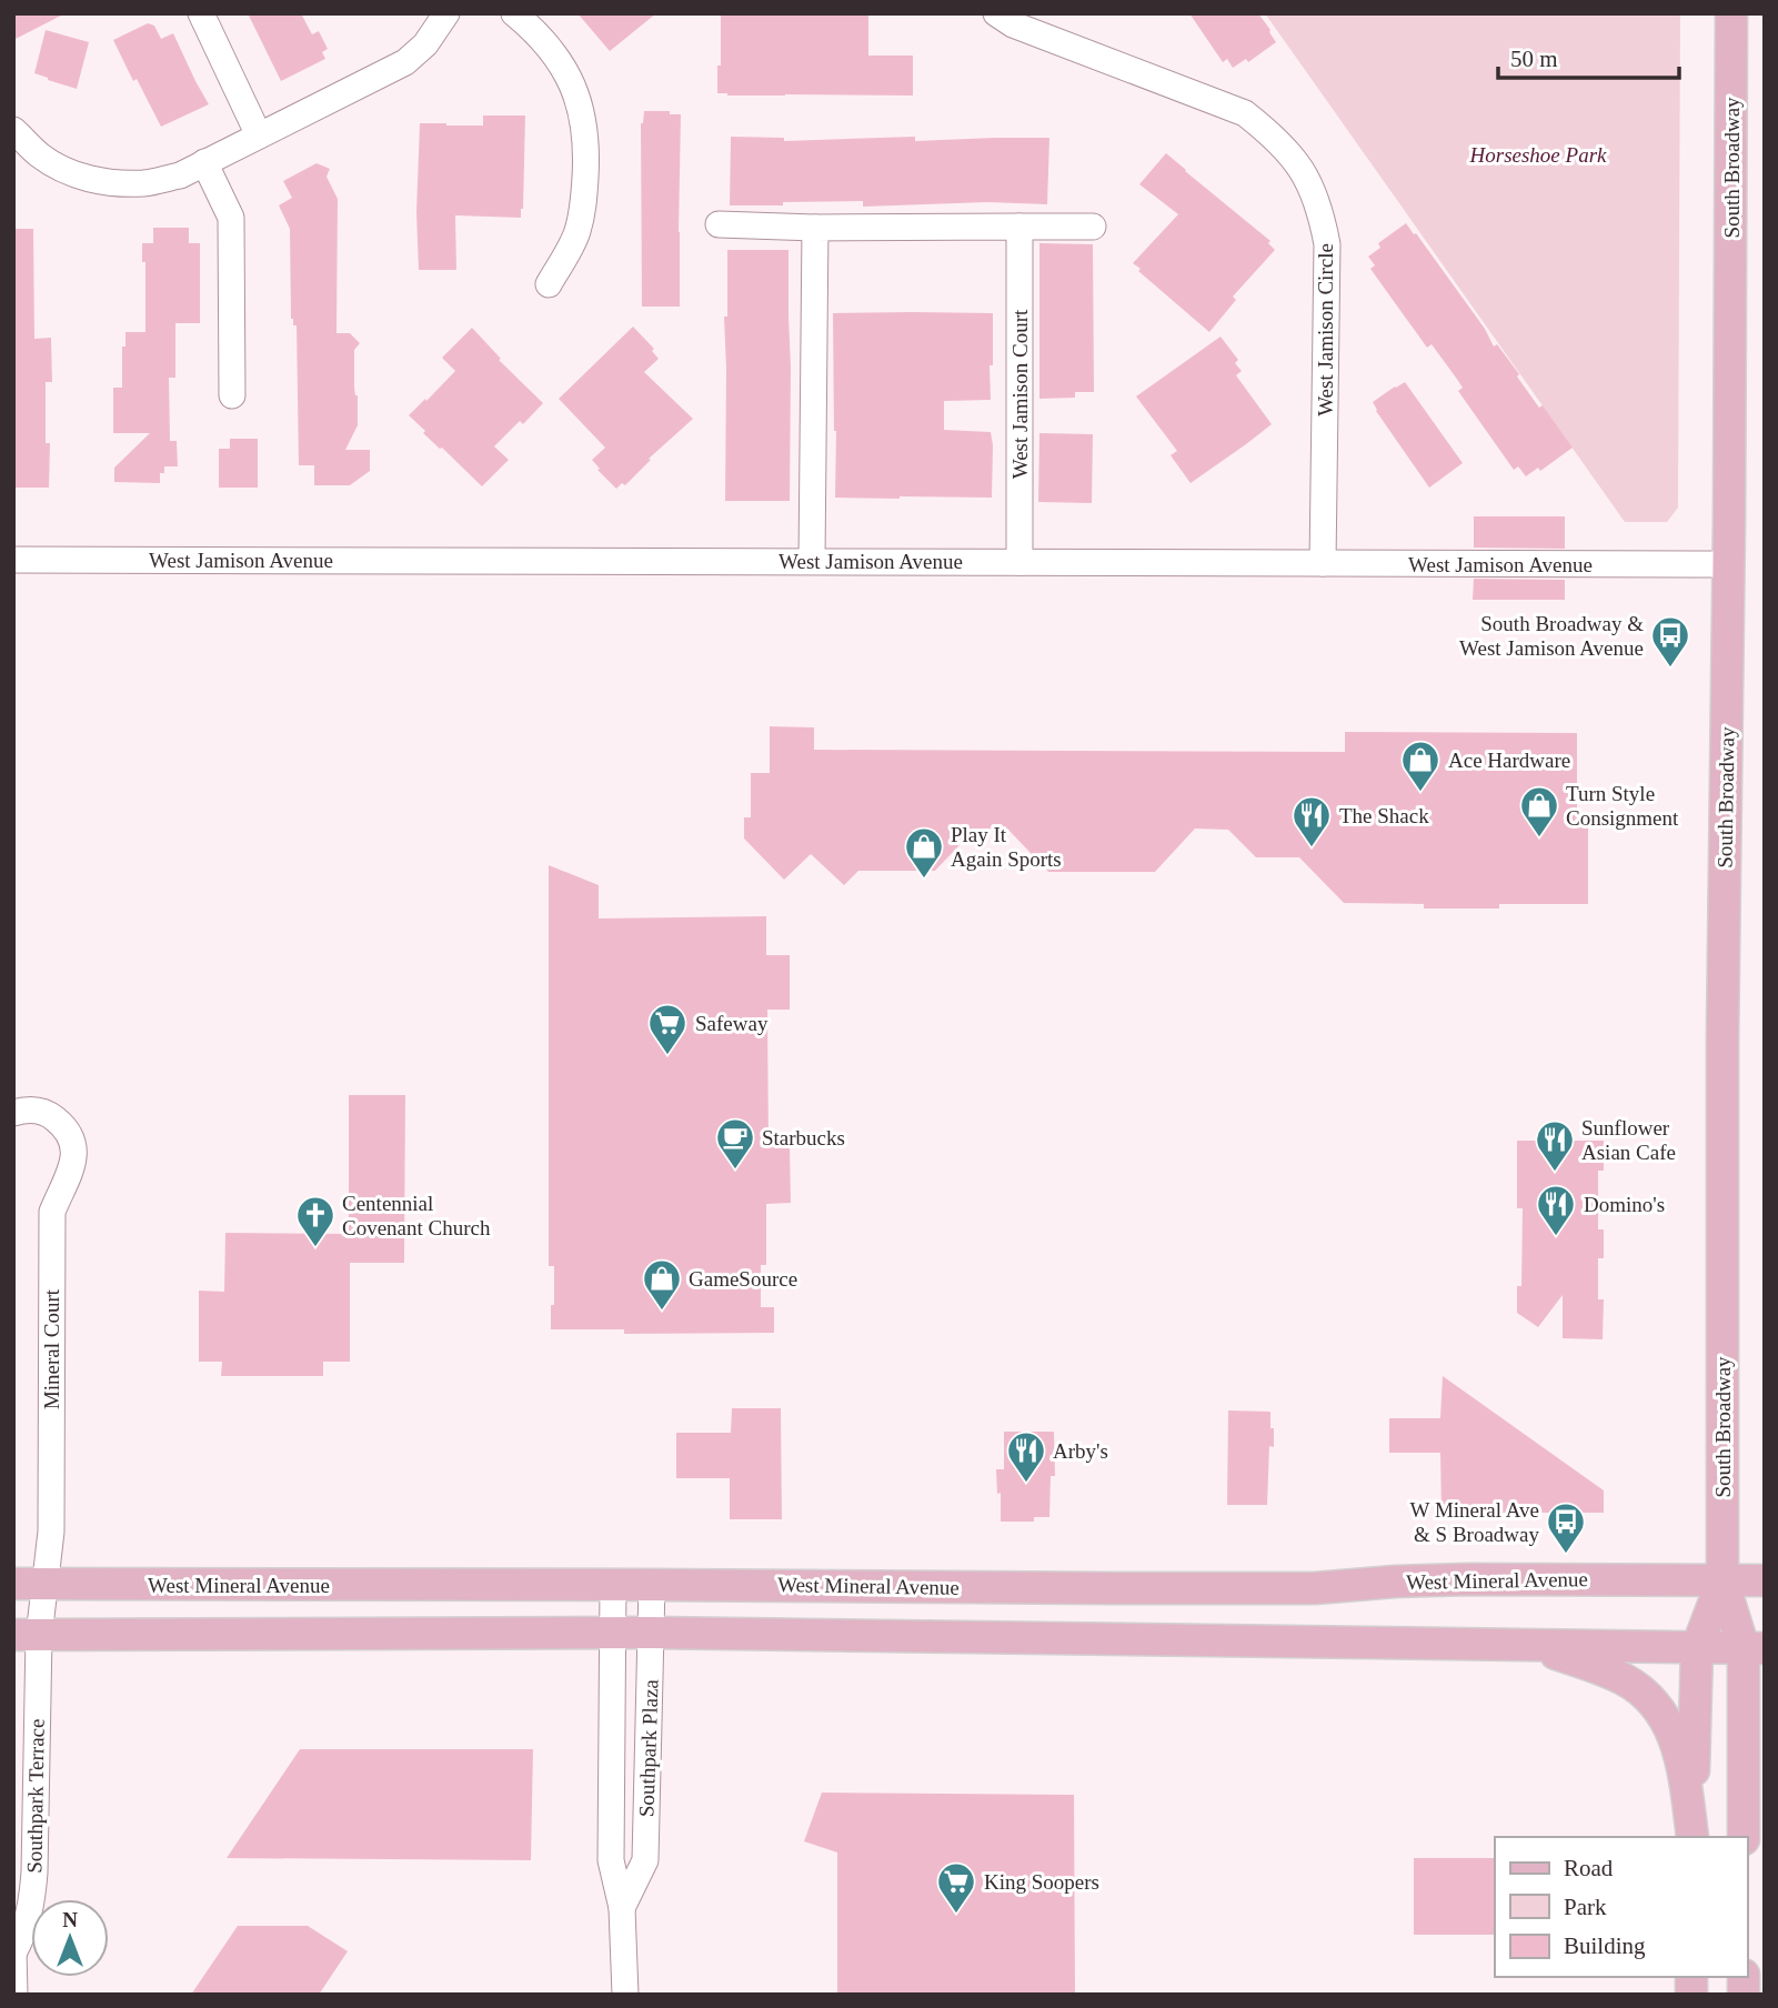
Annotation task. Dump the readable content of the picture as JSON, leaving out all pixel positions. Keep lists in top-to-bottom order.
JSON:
{
  "streets": {
    "main road": ["South Broadway", "West Mineral Avenue"],
    "street": [
      "West Jamison Circle",
      "West Jamison Court",
      "West Jamison Avenue",
      "Mineral Court",
      "Southpark Plaza",
      "Southpark Terrace"
    ]
  },
  "crossings": [
    ["South Broadway", "West Jamison Avenue"],
    ["South Broadway", "West Mineral Avenue"],
    ["West Jamison Circle", "West Jamison Avenue"],
    ["West Jamison Court", "West Jamison Avenue"],
    ["Mineral Court", "West Mineral Avenue"],
    ["Mineral Court", "Southpark Terrace"],
    ["West Mineral Avenue", "Southpark Plaza"]
  ],
  "parks": ["Horseshoe Park"],
  "places": {
    "bus stop": ["South Broadway & West Jamison Avenue", "W Mineral Ave & S Broadway"],
    "shop": [
      "Ace Hardware",
      "Turn Style Consignment",
      "Play It Again Sports",
      "GameSource"
    ],
    "restaurant": [
      "The Shack",
      "Sunflower Asian Cafe",
      "Domino's",
      "Arby's"
    ],
    "supermarket": ["Safeway", "King Soopers"],
    "cafe": ["Starbucks"],
    "church": ["Centennial Covenant Church"]
  },
  "legend": ["Road", "Park", "Building"],
  "scale_bar": "50 m",
  "north": "top"
}
